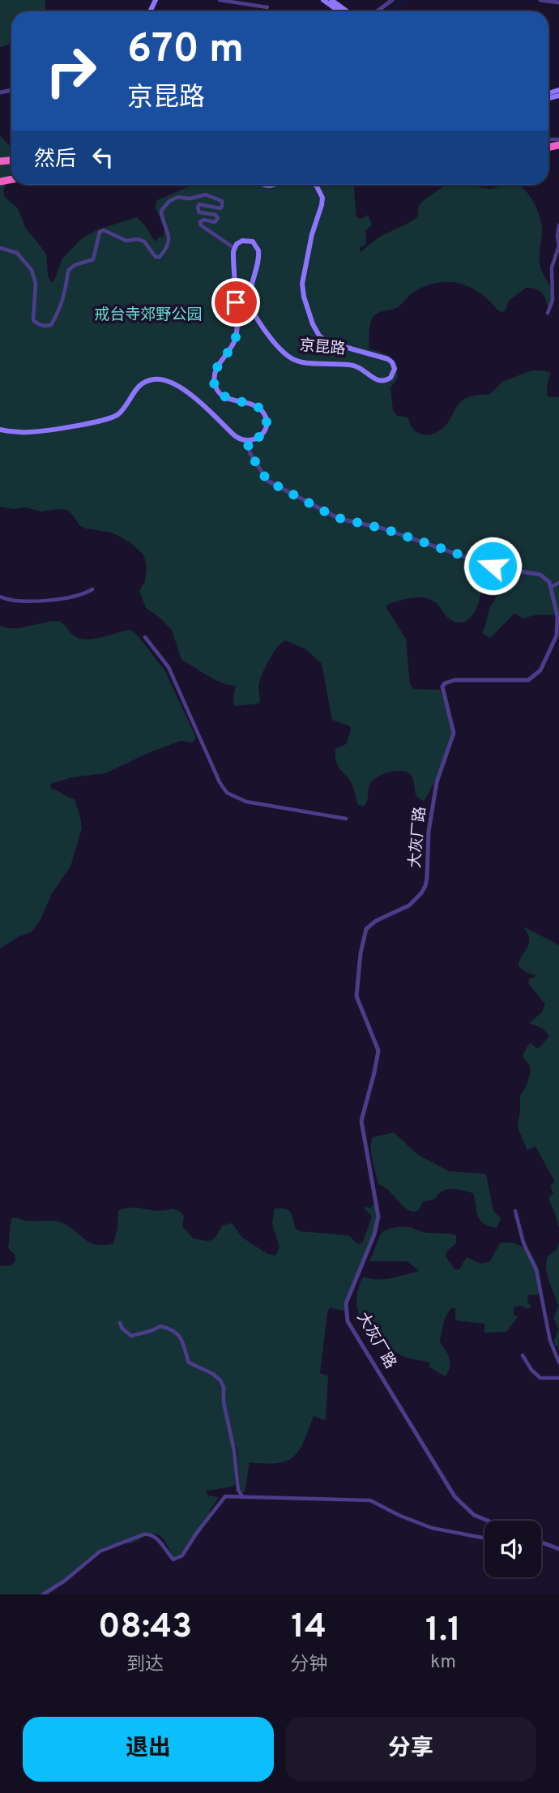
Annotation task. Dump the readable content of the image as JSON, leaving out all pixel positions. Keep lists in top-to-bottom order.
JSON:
{
  "streets": {
    "main road": ["京昆路"],
    "street": ["大灰厂路"]
  },
  "parks": ["戒台寺郊野公园"],
  "page": {
    "turn": ["670 m", "京昆路"],
    "then": "然后",
    "eta": [
      "08:43",
      "到达",
      "14",
      "分钟",
      "1.1",
      "km"
    ],
    "buttons": ["退出", "分享"]
  }
}
